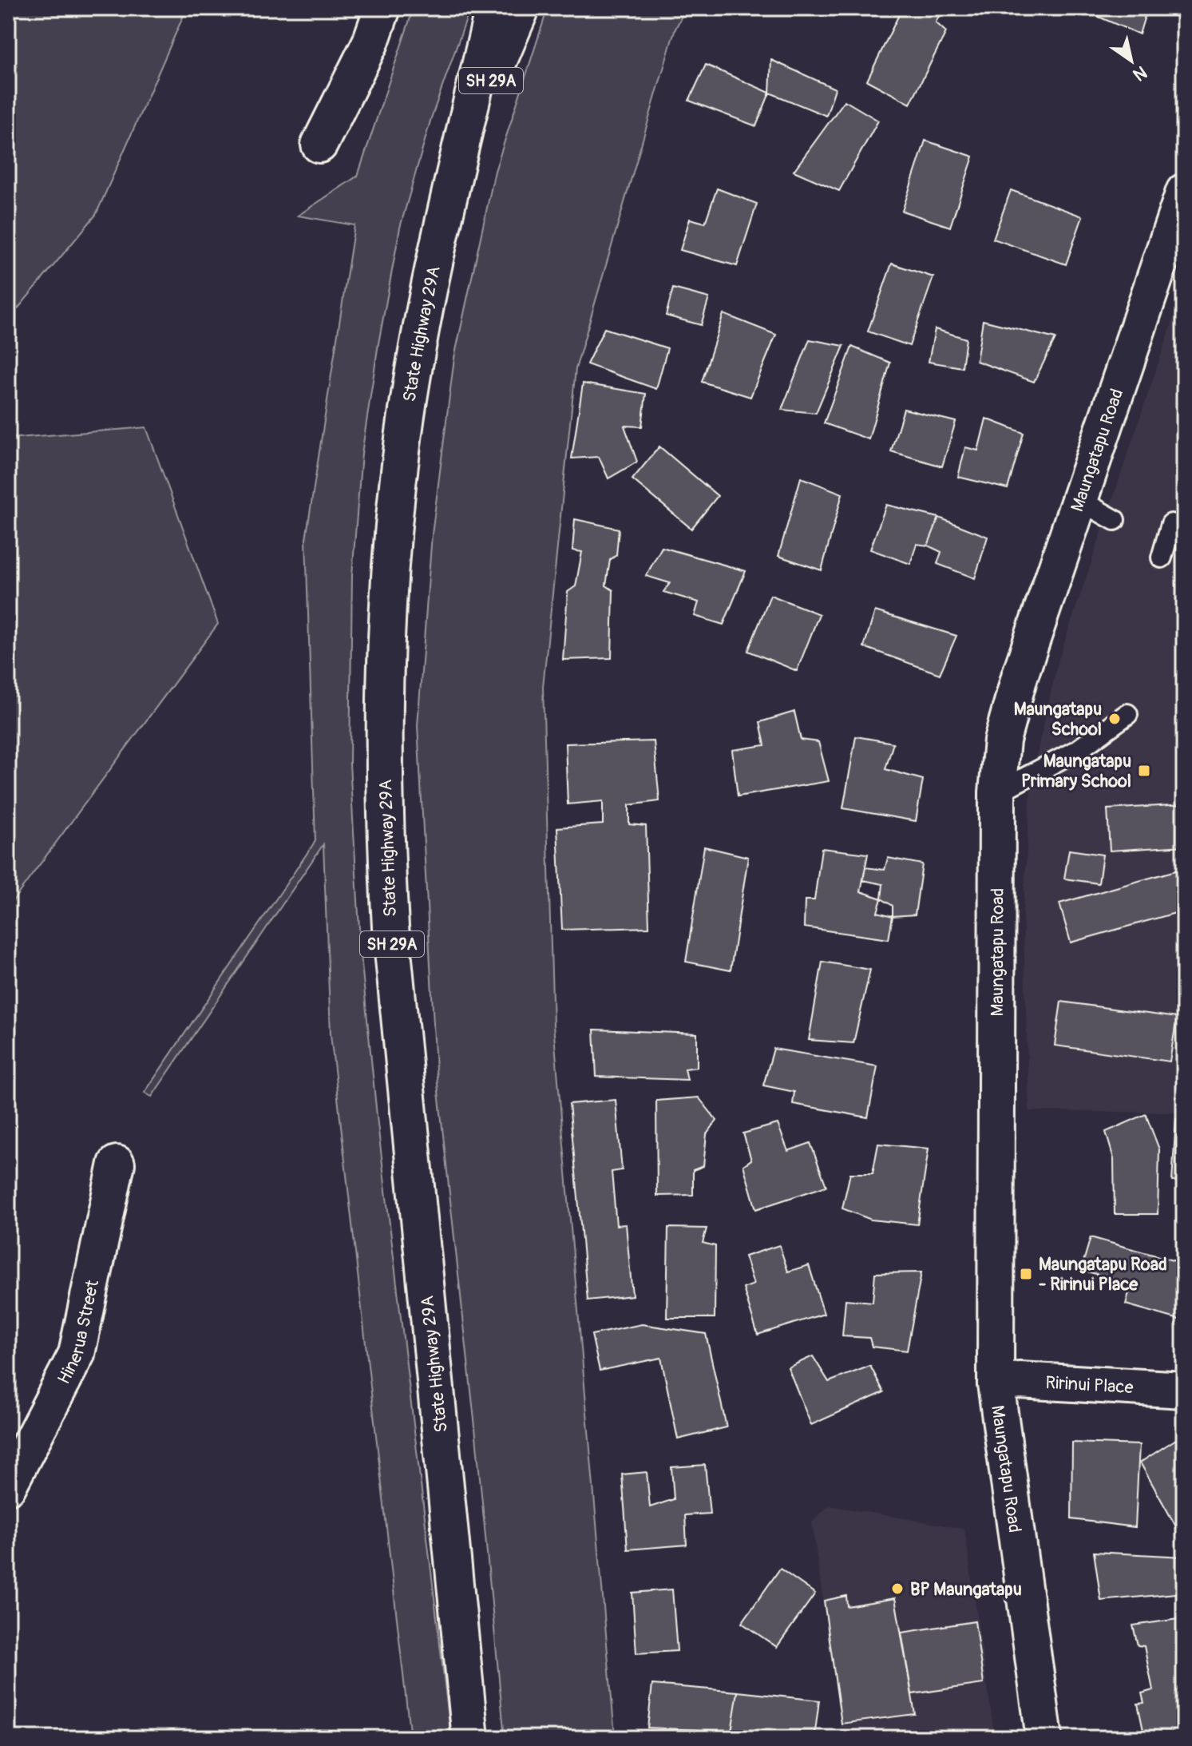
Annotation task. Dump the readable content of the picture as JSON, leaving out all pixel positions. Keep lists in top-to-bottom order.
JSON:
{
  "streets": {
    "main road": [
      "SH 29A",
      "State Highway 29A",
      "Maungatapu Road",
      "Hinerua Street",
      "Ririnui Place"
    ]
  },
  "crossings": [
    ["Maungatapu Road", "Ririnui Place"]
  ],
  "places": {
    "other": ["Maungatapu School", "BP Maungatapu"],
    "transit": ["Maungatapu Primary School", "Maungatapu Road - Ririnui Place"]
  },
  "north": "bottom right"
}
